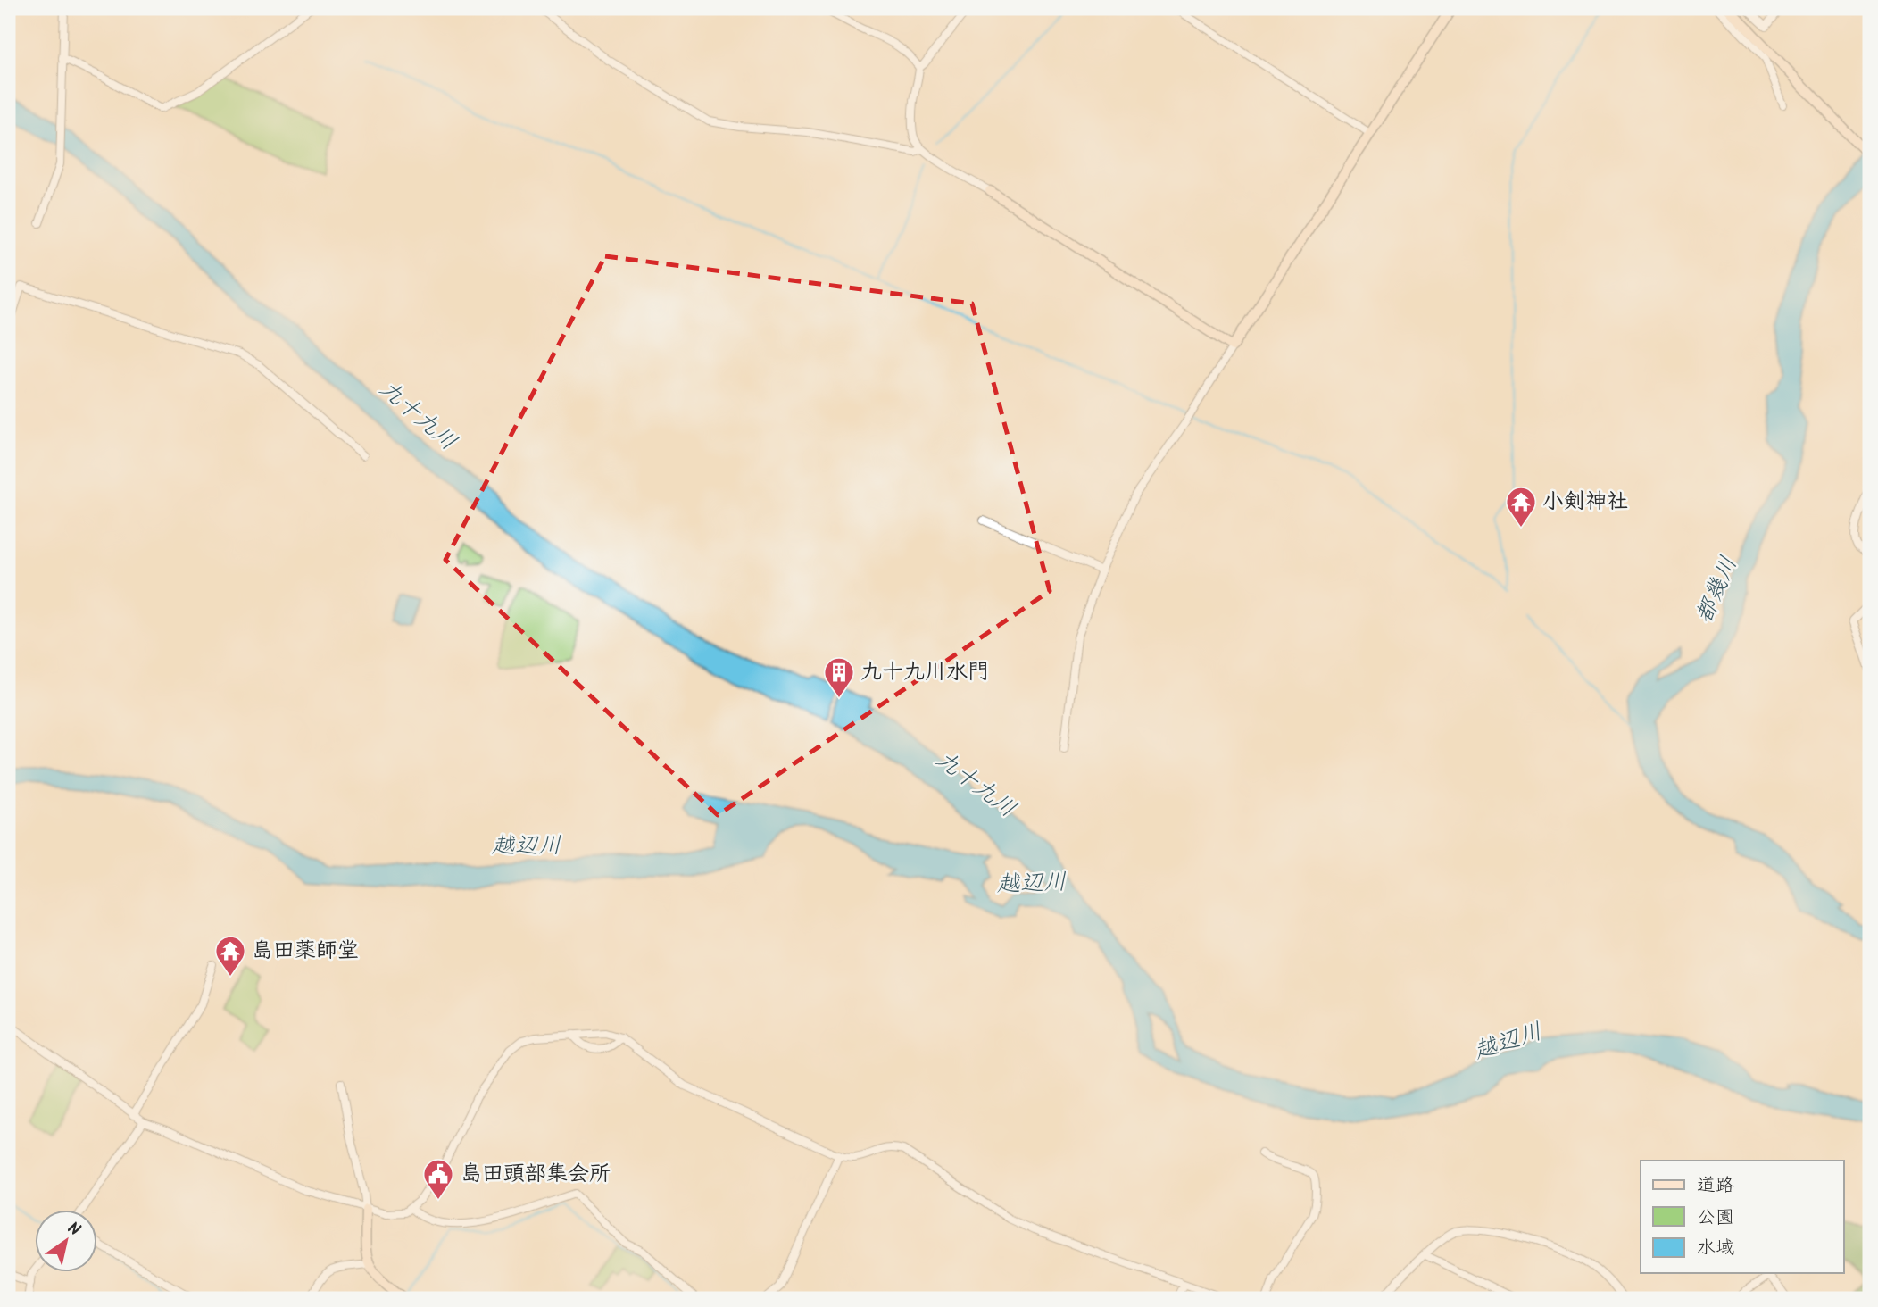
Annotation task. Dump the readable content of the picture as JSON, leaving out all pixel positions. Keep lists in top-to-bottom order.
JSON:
{
  "water": ["九十九川", "都幾川", "越辺川"],
  "places": {
    "temple": ["小剣神社", "島田薬師堂"],
    "building": ["九十九川水門"],
    "public building": ["島田頭部集会所"]
  },
  "legend": ["道路", "公園", "水域"],
  "north": "top right"
}
